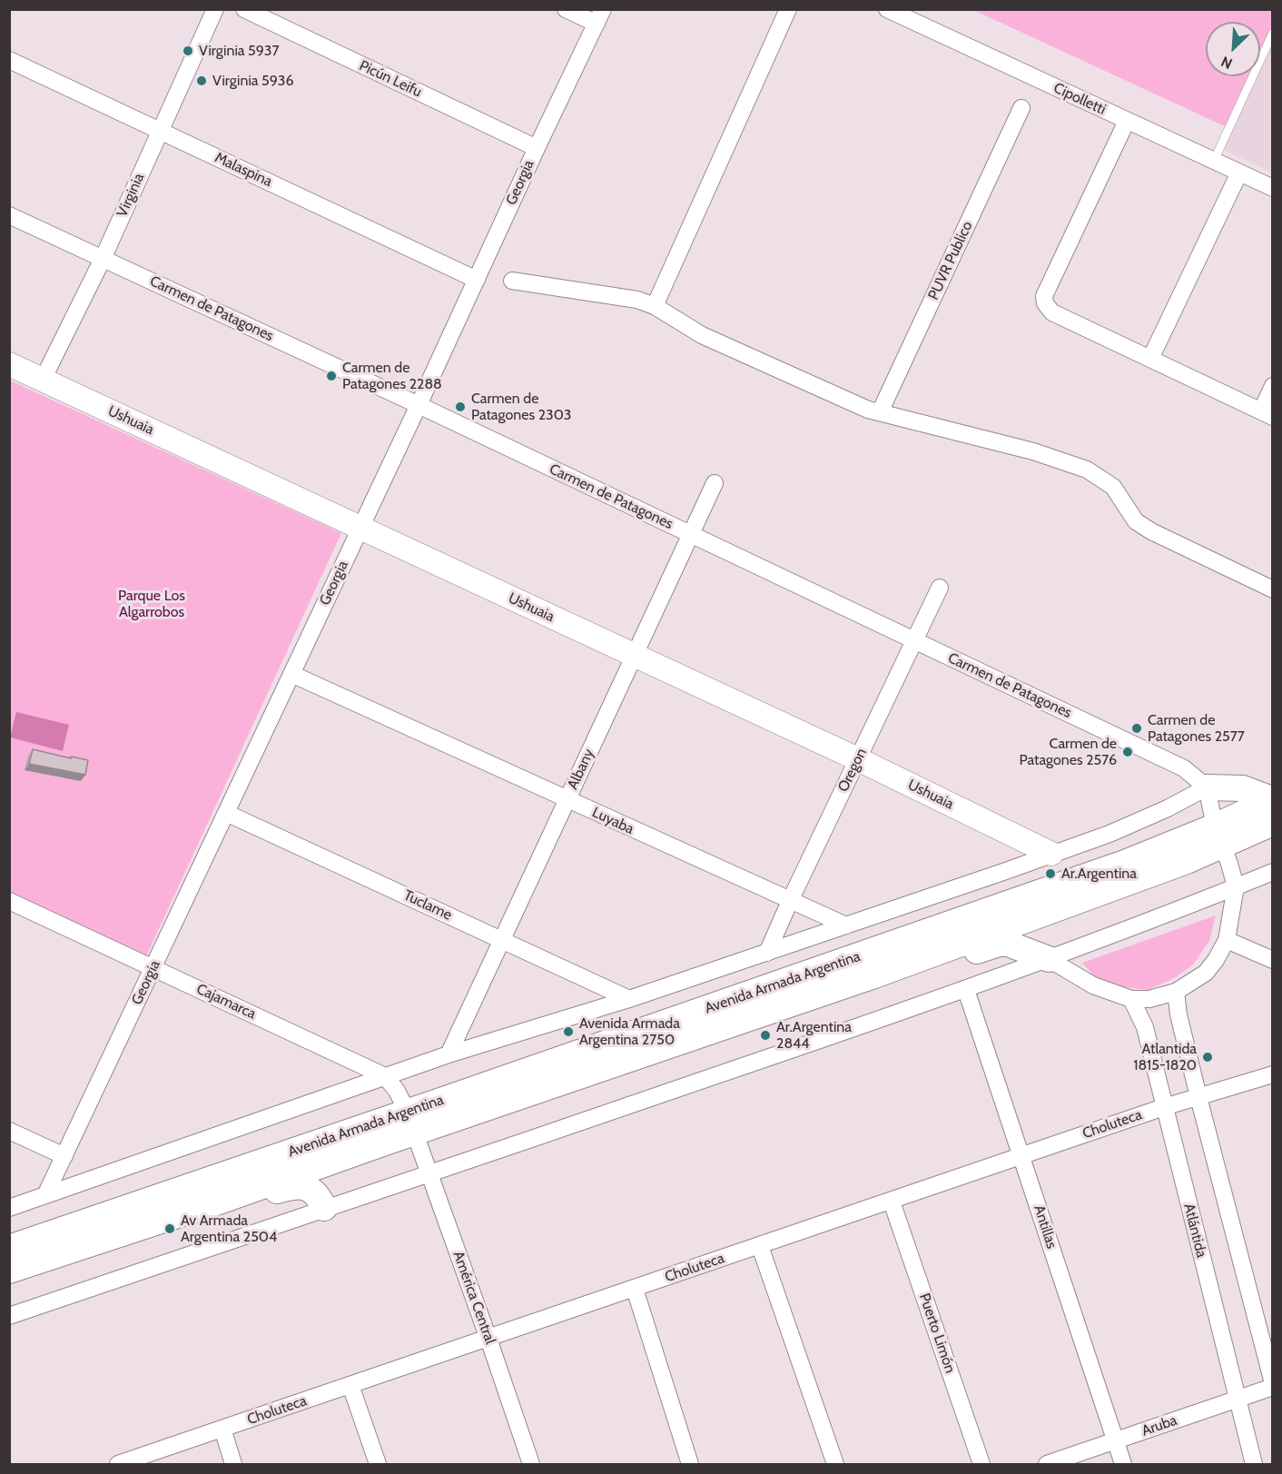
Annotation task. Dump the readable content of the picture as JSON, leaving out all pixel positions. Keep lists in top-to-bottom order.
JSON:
{
  "streets": {
    "main road": ["Ushuaia", "Avenida Armada Argentina"],
    "street": [
      "Picún Leifu",
      "Cipolletti",
      "Malaspina",
      "Georgia",
      "Virginia",
      "PUVR Publico",
      "Carmen de Patagones",
      "Albany",
      "Oregon",
      "Luyaba",
      "Tuclame",
      "Cajamarca",
      "Choluteca",
      "Antillas",
      "Atlántida",
      "América Central",
      "Puerto Limón",
      "Aruba"
    ]
  },
  "crossings": [
    ["Picún Leifu", "Georgia"],
    ["Malaspina", "Georgia"],
    ["Malaspina", "Virginia"],
    ["Georgia", "Carmen de Patagones"],
    ["Georgia", "Ushuaia"],
    ["Georgia", "Luyaba"],
    ["Georgia", "Tuclame"],
    ["Georgia", "Cajamarca"],
    ["Virginia", "Carmen de Patagones"],
    ["Virginia", "Ushuaia"],
    ["Carmen de Patagones", "Albany"],
    ["Carmen de Patagones", "Oregon"],
    ["Ushuaia", "Albany"],
    ["Ushuaia", "Oregon"],
    ["Albany", "Luyaba"],
    ["Albany", "Tuclame"],
    ["Oregon", "Luyaba"],
    ["Avenida Armada Argentina", "Cajamarca"],
    ["Avenida Armada Argentina", "América Central"],
    ["Cajamarca", "América Central"],
    ["Choluteca", "Antillas"],
    ["Choluteca", "Atlántida"],
    ["Choluteca", "América Central"],
    ["Choluteca", "Puerto Limón"],
    ["Antillas", "Aruba"],
    ["Atlántida", "Aruba"]
  ],
  "parks": ["Parque Los Algarrobos"],
  "places": [
    "Virginia 5937",
    "Virginia 5936",
    "Carmen de Patagones 2288",
    "Carmen de Patagones 2303",
    "Carmen de Patagones 2577",
    "Carmen de Patagones 2576",
    "Ar.Argentina",
    "Avenida Armada Argentina 2750",
    "Ar.Argentina 2844",
    "Atlantida 1815-1820",
    "Av Armada Argentina 2504"
  ],
  "north": "bottom left"
}
